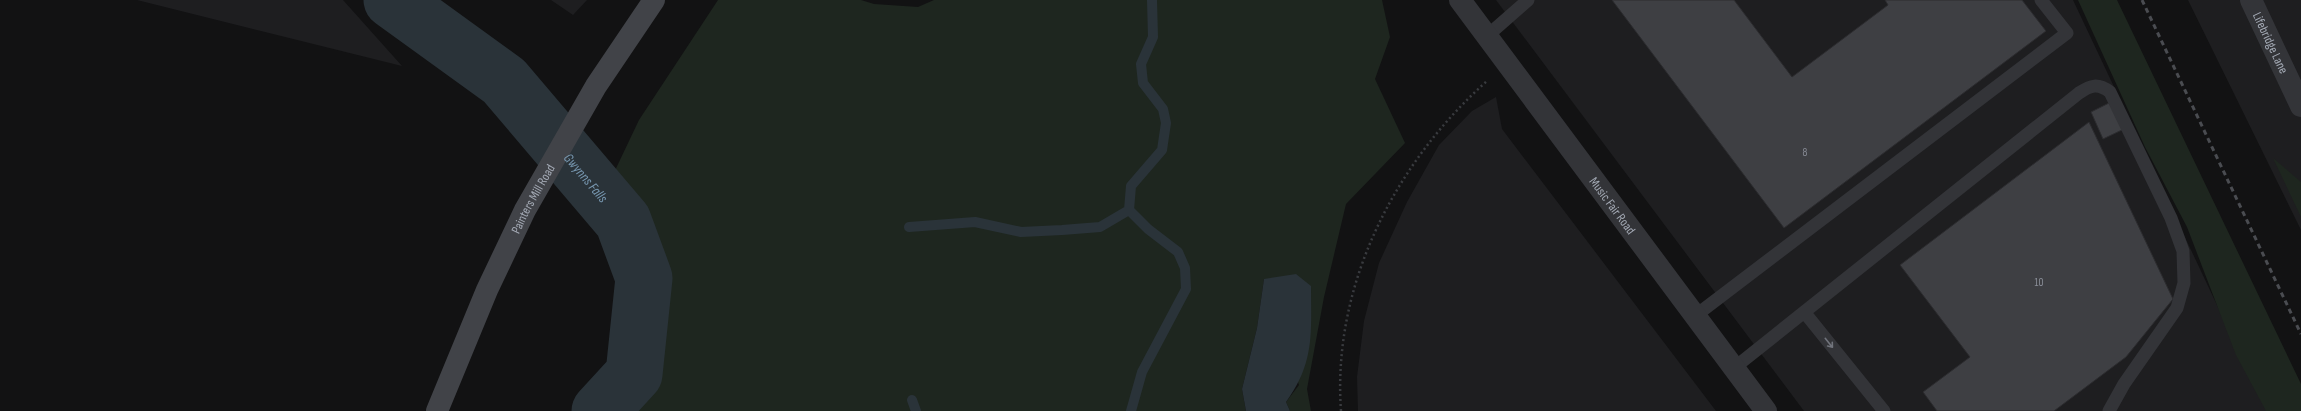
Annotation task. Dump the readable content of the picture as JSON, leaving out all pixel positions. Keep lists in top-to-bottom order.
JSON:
{
  "streets": {
    "main road": ["Painters Mill Road"],
    "street": ["Lifebridge Lane", "Music Fair Road"]
  },
  "water": ["Gwynns Falls"],
  "house_numbers": ["8", "10"]
}
